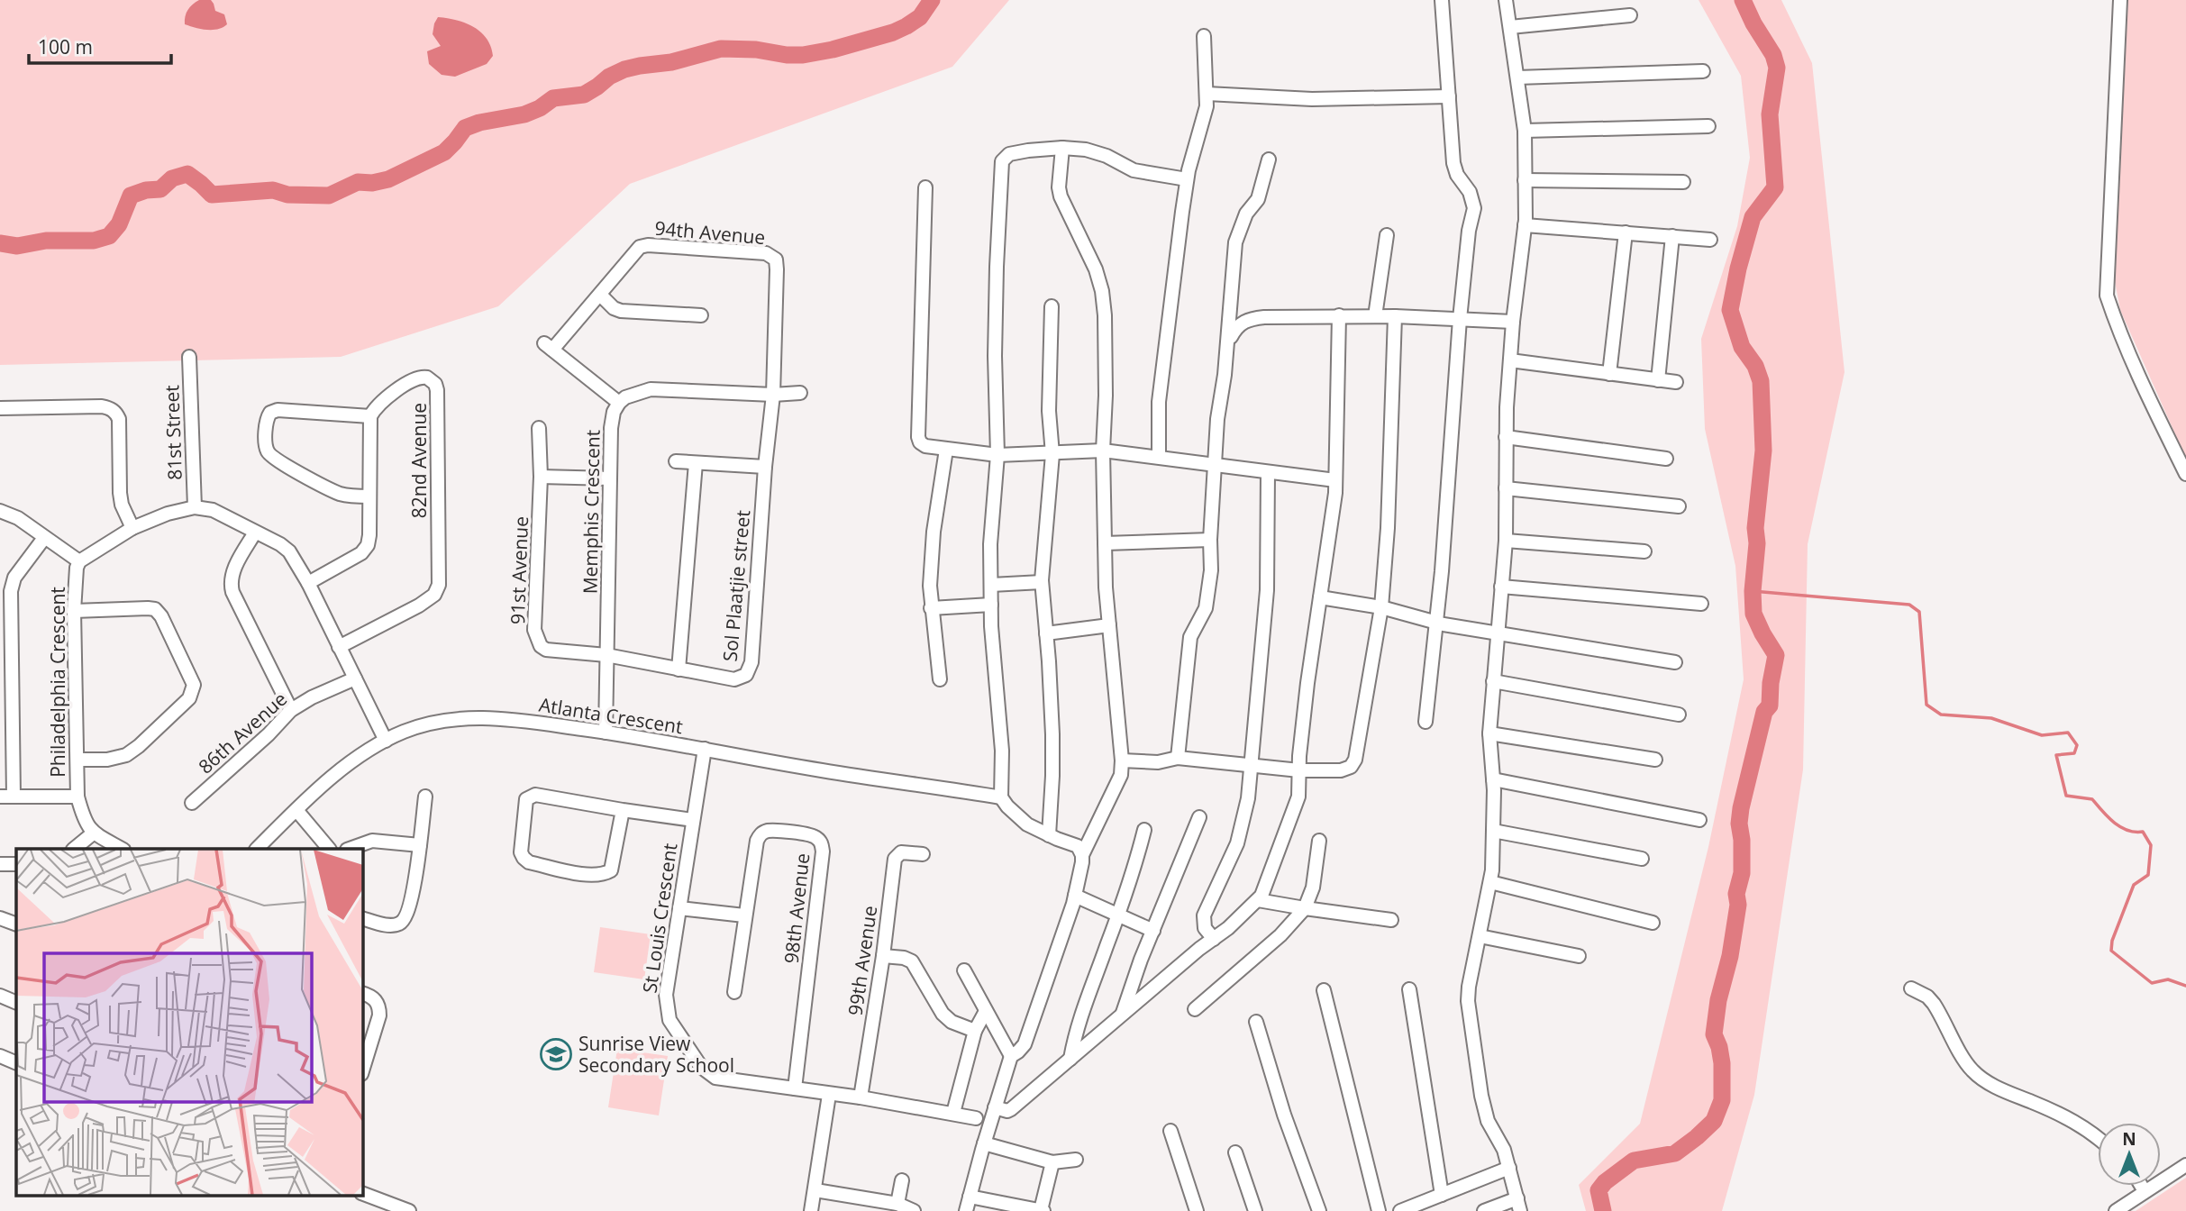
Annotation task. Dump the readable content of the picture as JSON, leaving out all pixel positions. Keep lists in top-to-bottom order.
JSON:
{
  "streets": {
    "street": [
      "94th Avenue",
      "81st Street",
      "82nd Avenue",
      "Memphis Crescent",
      "91st Avenue",
      "Sol Plaatjie street",
      "Philadelphia Crescent",
      "Atlanta Crescent",
      "86th Avenue",
      "98th Avenue",
      "St Louis Crescent",
      "99th Avenue"
    ]
  },
  "crossings": [
    ["94th Avenue", "Memphis Crescent"],
    ["94th Avenue", "Sol Plaatjie street"],
    ["81st Street", "Philadelphia Crescent"],
    ["Memphis Crescent", "91st Avenue"],
    ["Memphis Crescent", "Sol Plaatjie street"],
    ["Memphis Crescent", "Atlanta Crescent"],
    ["91st Avenue", "Sol Plaatjie street"],
    ["Atlanta Crescent", "St Louis Crescent"],
    ["98th Avenue", "St Louis Crescent"],
    ["St Louis Crescent", "99th Avenue"]
  ],
  "places": {
    "school or university": ["Sunrise View Secondary School"]
  },
  "scale_bar": "100 m",
  "north": "top"
}
